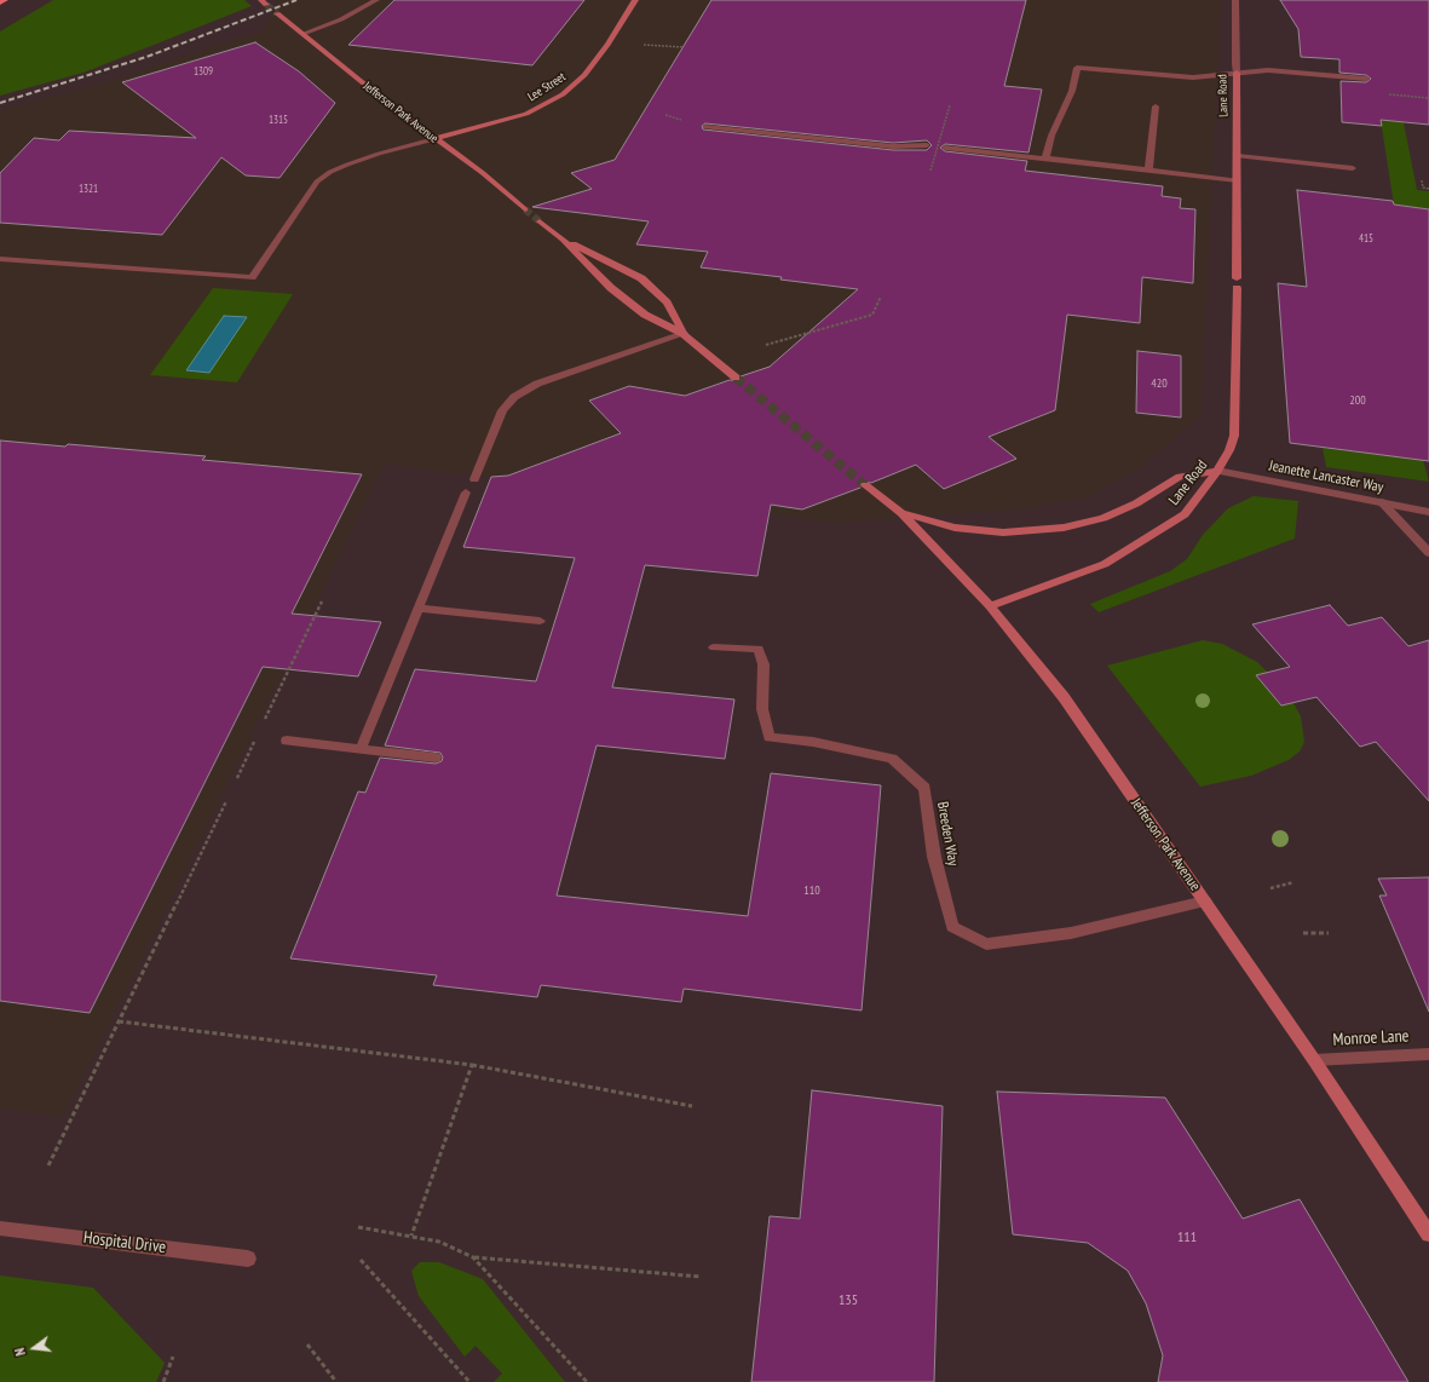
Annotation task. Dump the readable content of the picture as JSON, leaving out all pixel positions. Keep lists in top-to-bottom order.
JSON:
{
  "streets": {
    "main road": ["Lee Street", "Lane Road", "Jefferson Park Avenue"],
    "street": [
      "Jeanette Lancaster Way",
      "Breeden Way",
      "Monroe Lane",
      "Hospital Drive"
    ]
  },
  "crossings": [
    ["Lee Street", "Jefferson Park Avenue"],
    ["Lane Road", "Jefferson Park Avenue"],
    ["Lane Road", "Jeanette Lancaster Way"],
    ["Jefferson Park Avenue", "Breeden Way"],
    ["Jefferson Park Avenue", "Monroe Lane"]
  ],
  "house_numbers": [
    "1309",
    "1315",
    "1321",
    "415",
    "420",
    "200",
    "110",
    "111",
    "135"
  ],
  "north": "left"
}
